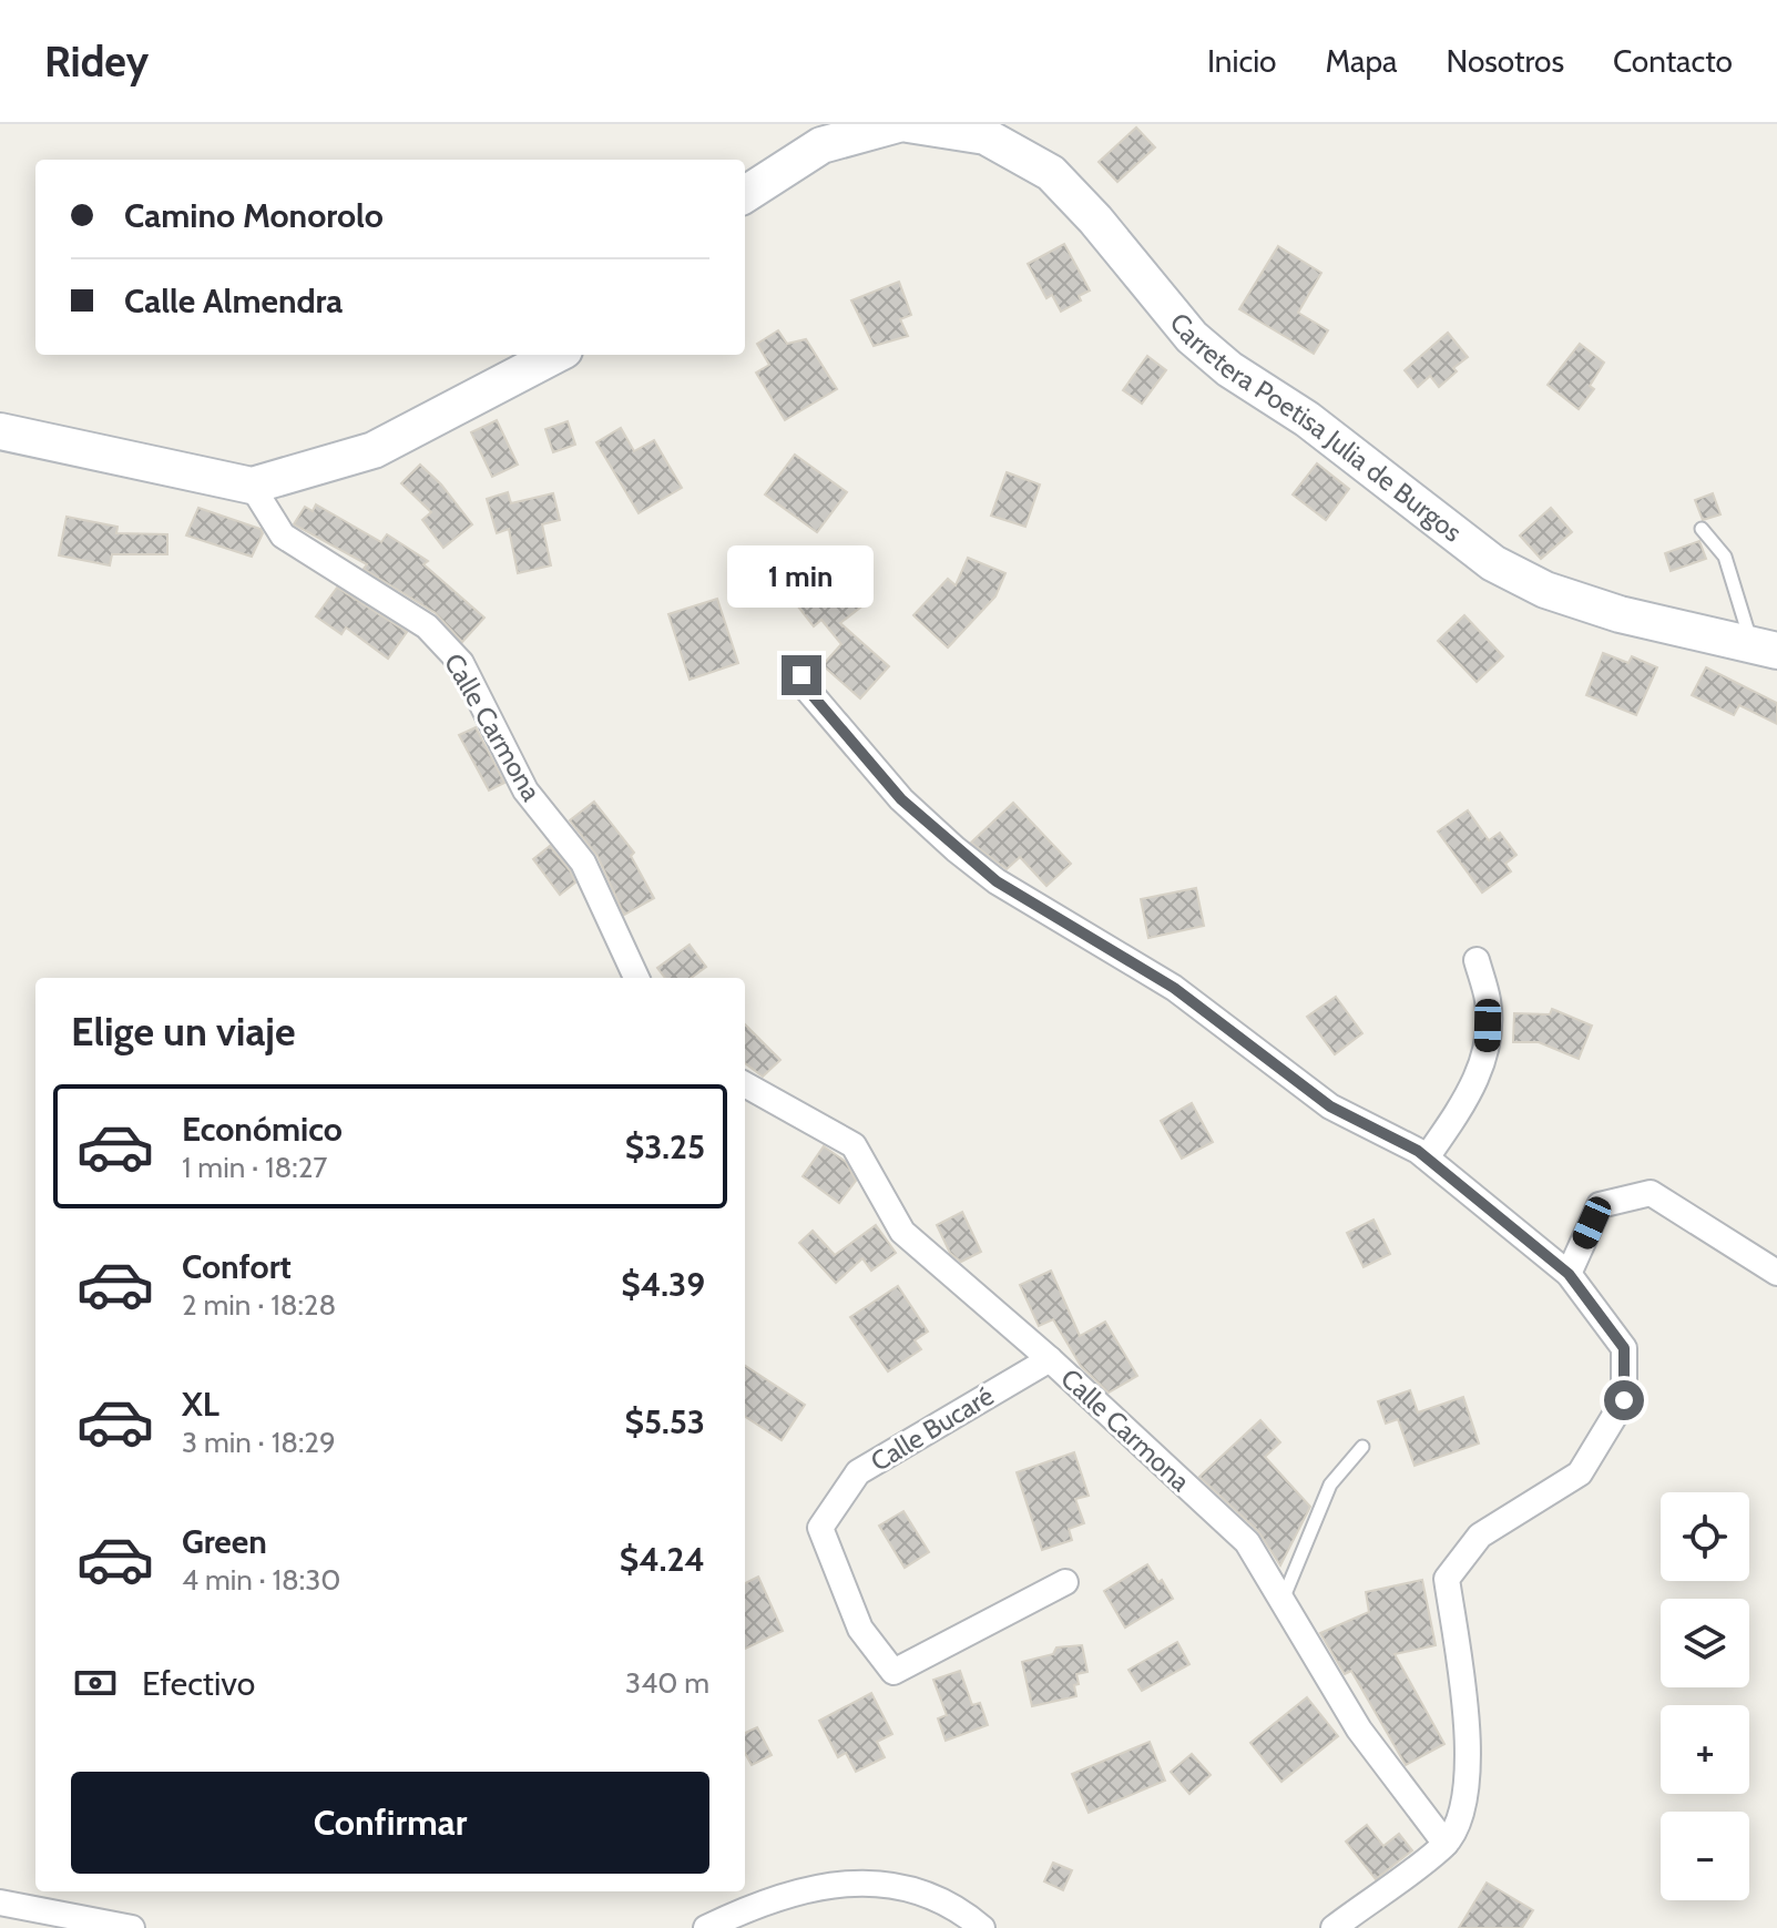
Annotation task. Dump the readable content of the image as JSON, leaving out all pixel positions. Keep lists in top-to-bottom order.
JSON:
{
  "streets": {
    "street": ["Carretera Poetisa Julia de Burgos", "Calle Carmona", "Calle Bucaré"]
  },
  "crossings": [
    ["Calle Carmona", "Calle Bucaré"]
  ],
  "page": {
    "header": "Ridey",
    "nav": [
      "Inicio",
      "Mapa",
      "Nosotros",
      "Contacto"
    ],
    "banner": ["Camino Monorolo", "Calle Almendra"],
    "bubble": "1 min",
    "heading": "Elige un viaje",
    "list": [
      {
        "name": "Económico",
        "note": "1 min · 18:27",
        "value": "$3.25"
      },
      {
        "name": "Confort",
        "note": "2 min · 18:28",
        "value": "$4.39"
      },
      {
        "name": "XL",
        "note": "3 min · 18:29",
        "value": "$5.53"
      },
      {
        "name": "Green",
        "note": "4 min · 18:30",
        "value": "$4.24"
      }
    ],
    "map_buttons": ["+", "−"],
    "pay": ["Efectivo", "340 m"],
    "buttons": "Confirmar"
  }
}
